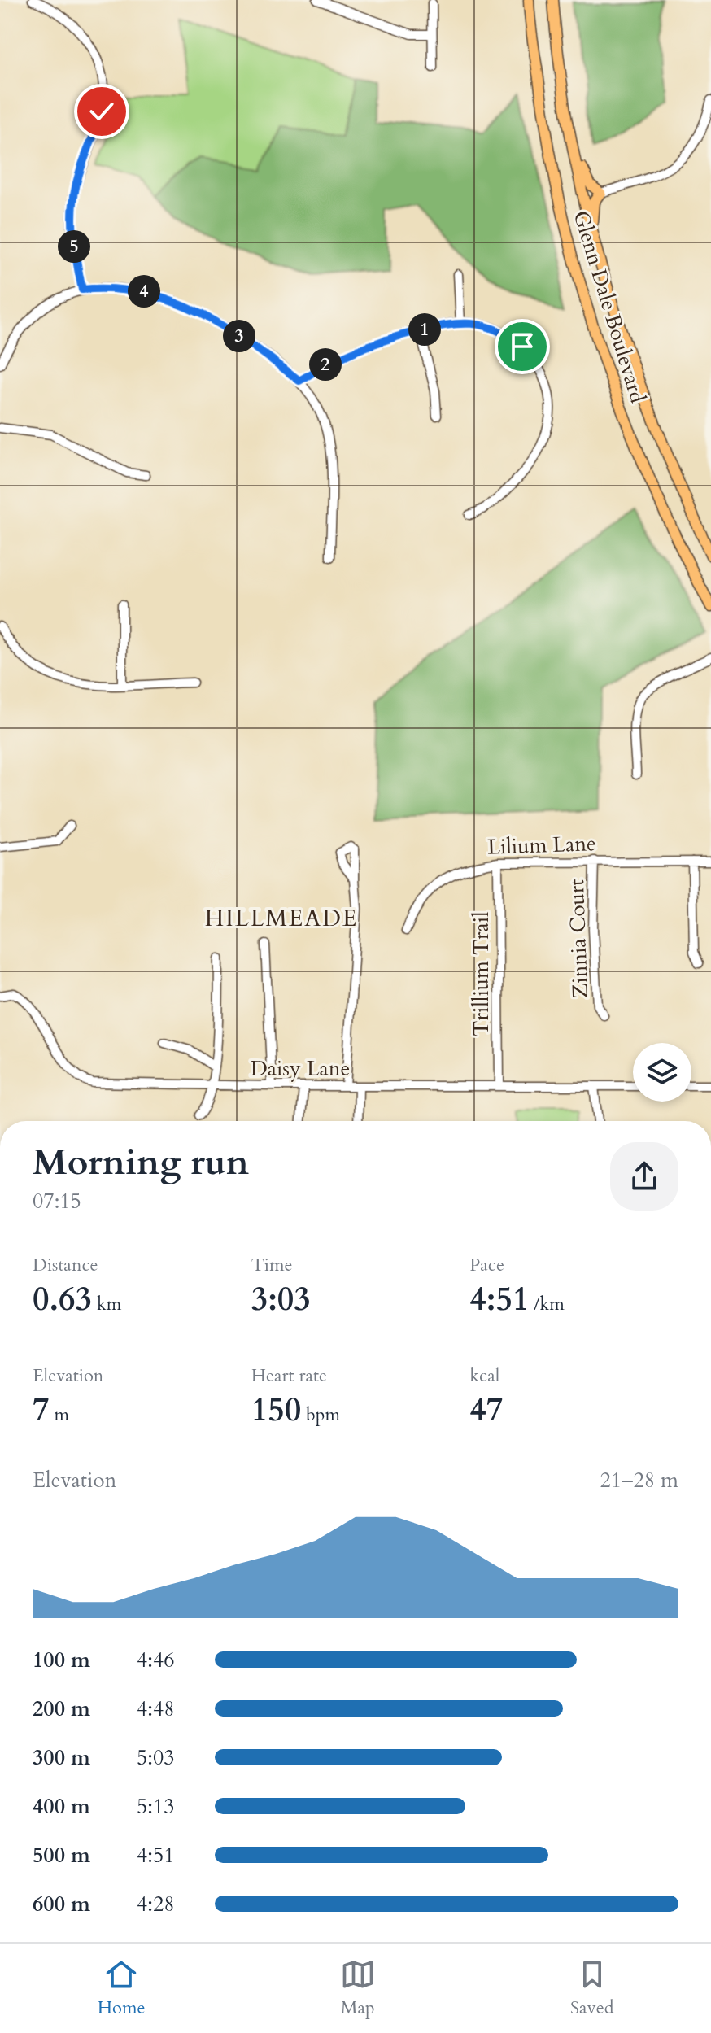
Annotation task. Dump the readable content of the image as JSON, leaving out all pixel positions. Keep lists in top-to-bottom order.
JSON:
{
  "streets": {
    "main road": ["Glenn Dale Boulevard"],
    "street": [
      "Lilium Lane",
      "Zinnia Court",
      "Trillium Trail",
      "Daisy Lane"
    ]
  },
  "crossings": [
    ["Lilium Lane", "Zinnia Court"],
    ["Lilium Lane", "Trillium Trail"],
    ["Trillium Trail", "Daisy Lane"]
  ],
  "districts": ["HILLMEADE"],
  "page": {
    "pins": [
      "5",
      "4",
      "1",
      "3",
      "2"
    ],
    "heading": ["Morning run", "07:15"],
    "stats": [
      ["Distance", "0.63 km"],
      ["Time", "3:03"],
      ["Pace", "4:51 /km"],
      ["Elevation", "7 m"],
      ["Heart rate", "150 bpm"],
      ["kcal", "47"]
    ],
    "chart": ["Elevation", "21–28 m"],
    "list": [
      {
        "name": "100 m",
        "note": "4:46"
      },
      {
        "name": "200 m",
        "note": "4:48"
      },
      {
        "name": "300 m",
        "note": "5:03"
      },
      {
        "name": "400 m",
        "note": "5:13"
      },
      {
        "name": "500 m",
        "note": "4:51"
      },
      {
        "name": "600 m",
        "note": "4:28"
      }
    ],
    "tabs": ["Home", "Map", "Saved"]
  }
}
